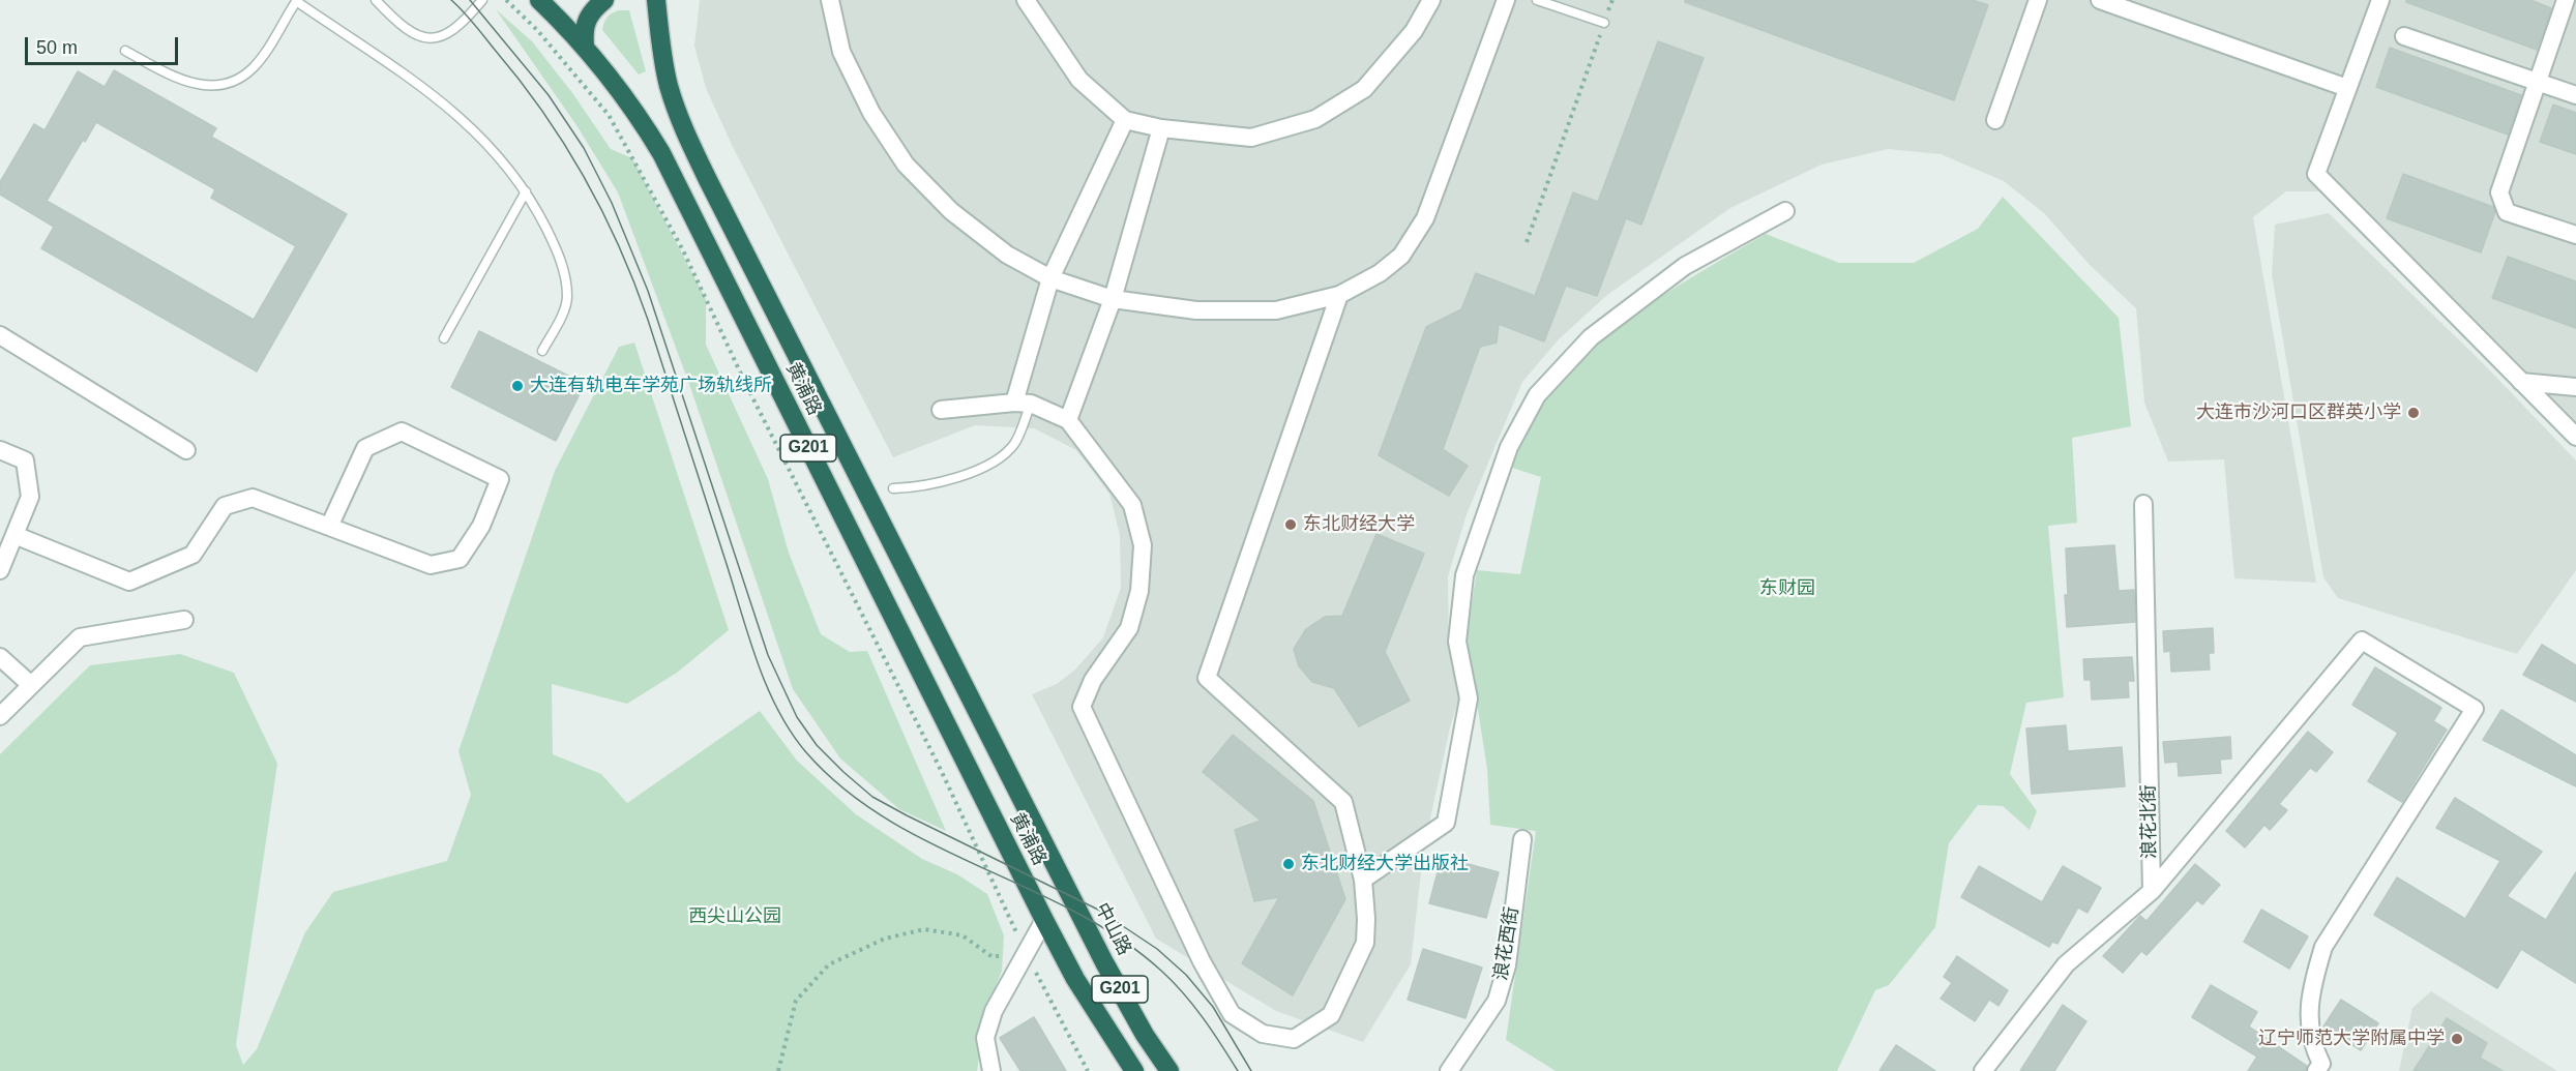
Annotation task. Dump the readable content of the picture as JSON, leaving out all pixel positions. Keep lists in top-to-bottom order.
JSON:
{
  "streets": {
    "highway": ["黄浦路", "G201", "中山路"],
    "street": ["浪花北街", "浪花西街"]
  },
  "crossings": [
    ["黄浦路", "G201"],
    ["黄浦路", "中山路"]
  ],
  "parks": ["东财园", "西尖山公园"],
  "places": [
    "大连有轨电车学苑广场轨线所",
    "大连市沙河口区群英小学",
    "东北财经大学",
    "东北财经大学出版社",
    "辽宁师范大学附属中学"
  ],
  "scale_bar": "50 m"
}
